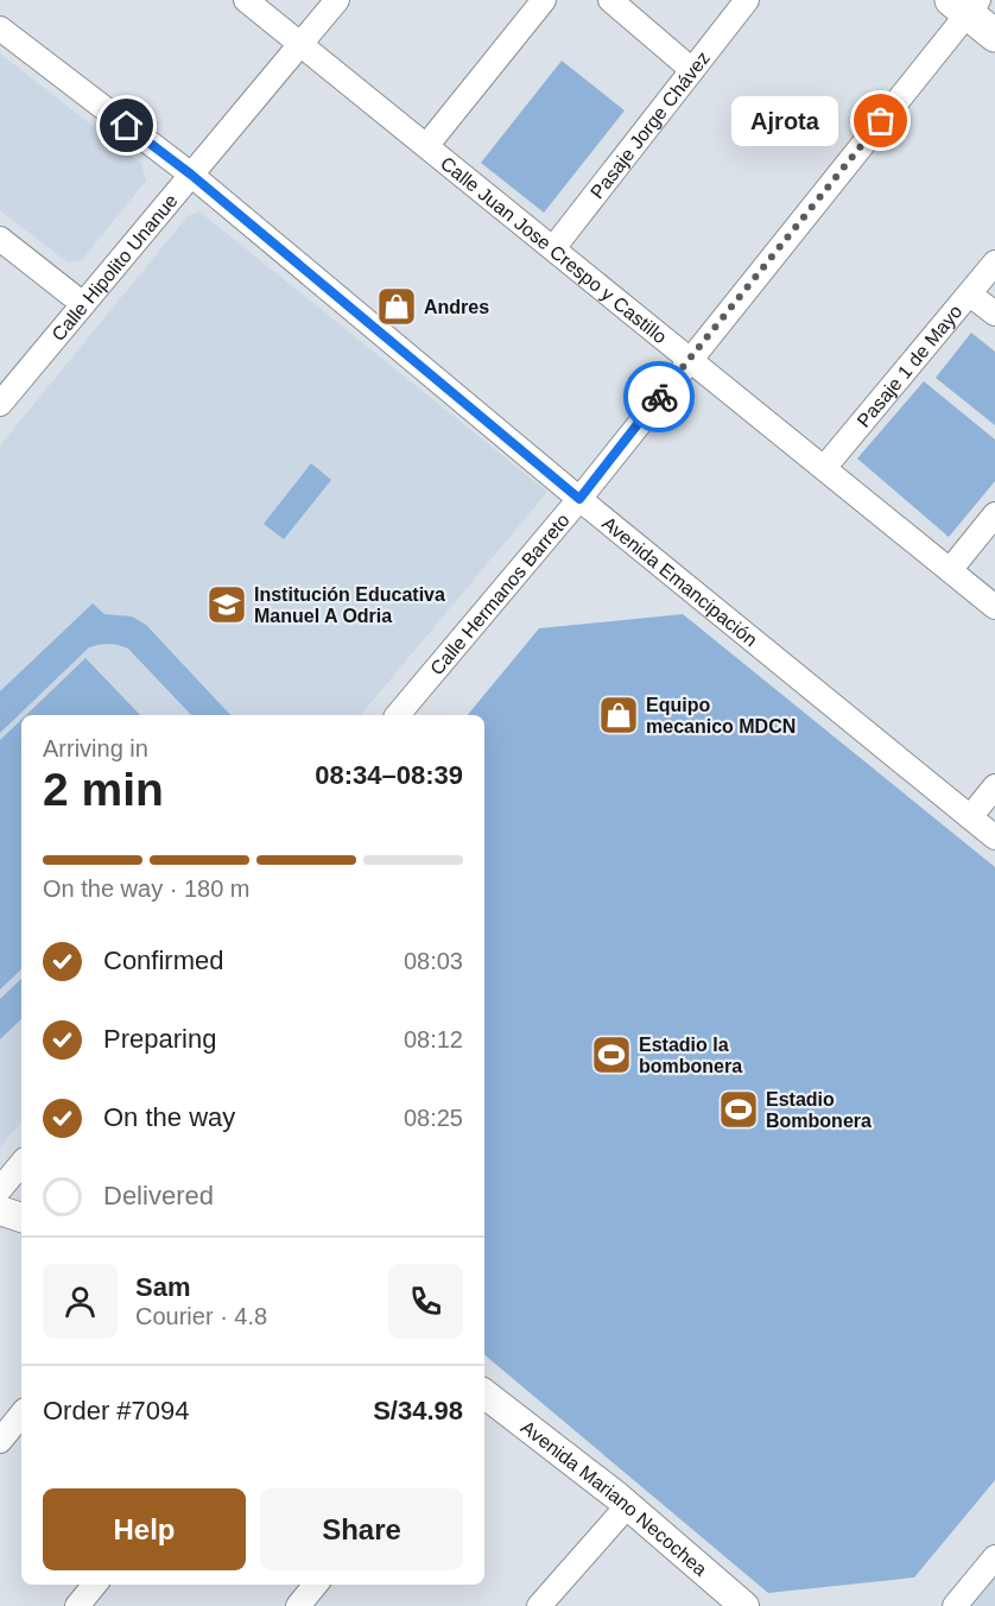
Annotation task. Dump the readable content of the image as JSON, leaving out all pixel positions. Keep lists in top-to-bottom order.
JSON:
{
  "streets": {
    "street": [
      "Pasaje Jorge Chávez",
      "Calle Juan Jose Crespo y Castillo",
      "Calle Hipolito Unanue",
      "Pasaje 1 de Mayo",
      "Avenida Emancipación",
      "Calle Hermanos Barreto",
      "Avenida Mariano Necochea"
    ]
  },
  "crossings": [
    ["Pasaje Jorge Chávez", "Calle Juan Jose Crespo y Castillo"],
    ["Calle Juan Jose Crespo y Castillo", "Calle Hipolito Unanue"],
    ["Calle Juan Jose Crespo y Castillo", "Pasaje 1 de Mayo"],
    ["Calle Juan Jose Crespo y Castillo", "Calle Hermanos Barreto"],
    ["Calle Hipolito Unanue", "Avenida Emancipación"],
    ["Avenida Emancipación", "Calle Hermanos Barreto"]
  ],
  "places": {
    "other": ["Ajrota"],
    "shop": ["Andres", "Equipo mecanico MDCN"],
    "school or university": ["Institución Educativa Manuel A Odria"],
    "sports": ["Estadio la bombonera", "Estadio Bombonera"]
  },
  "page": {
    "bubble": "Ajrota",
    "heading": ["2 min", "Arriving in", "08:34–08:39"],
    "panel": [
      "Sam",
      "Courier · 4.8",
      "Order #7094",
      "S/34.98"
    ],
    "bar": "On the way · 180 m",
    "list": [
      ["Confirmed", "08:03"],
      ["Preparing", "08:12"],
      ["On the way", "08:25"],
      "Delivered"
    ],
    "buttons": ["Help", "Share"]
  }
}
